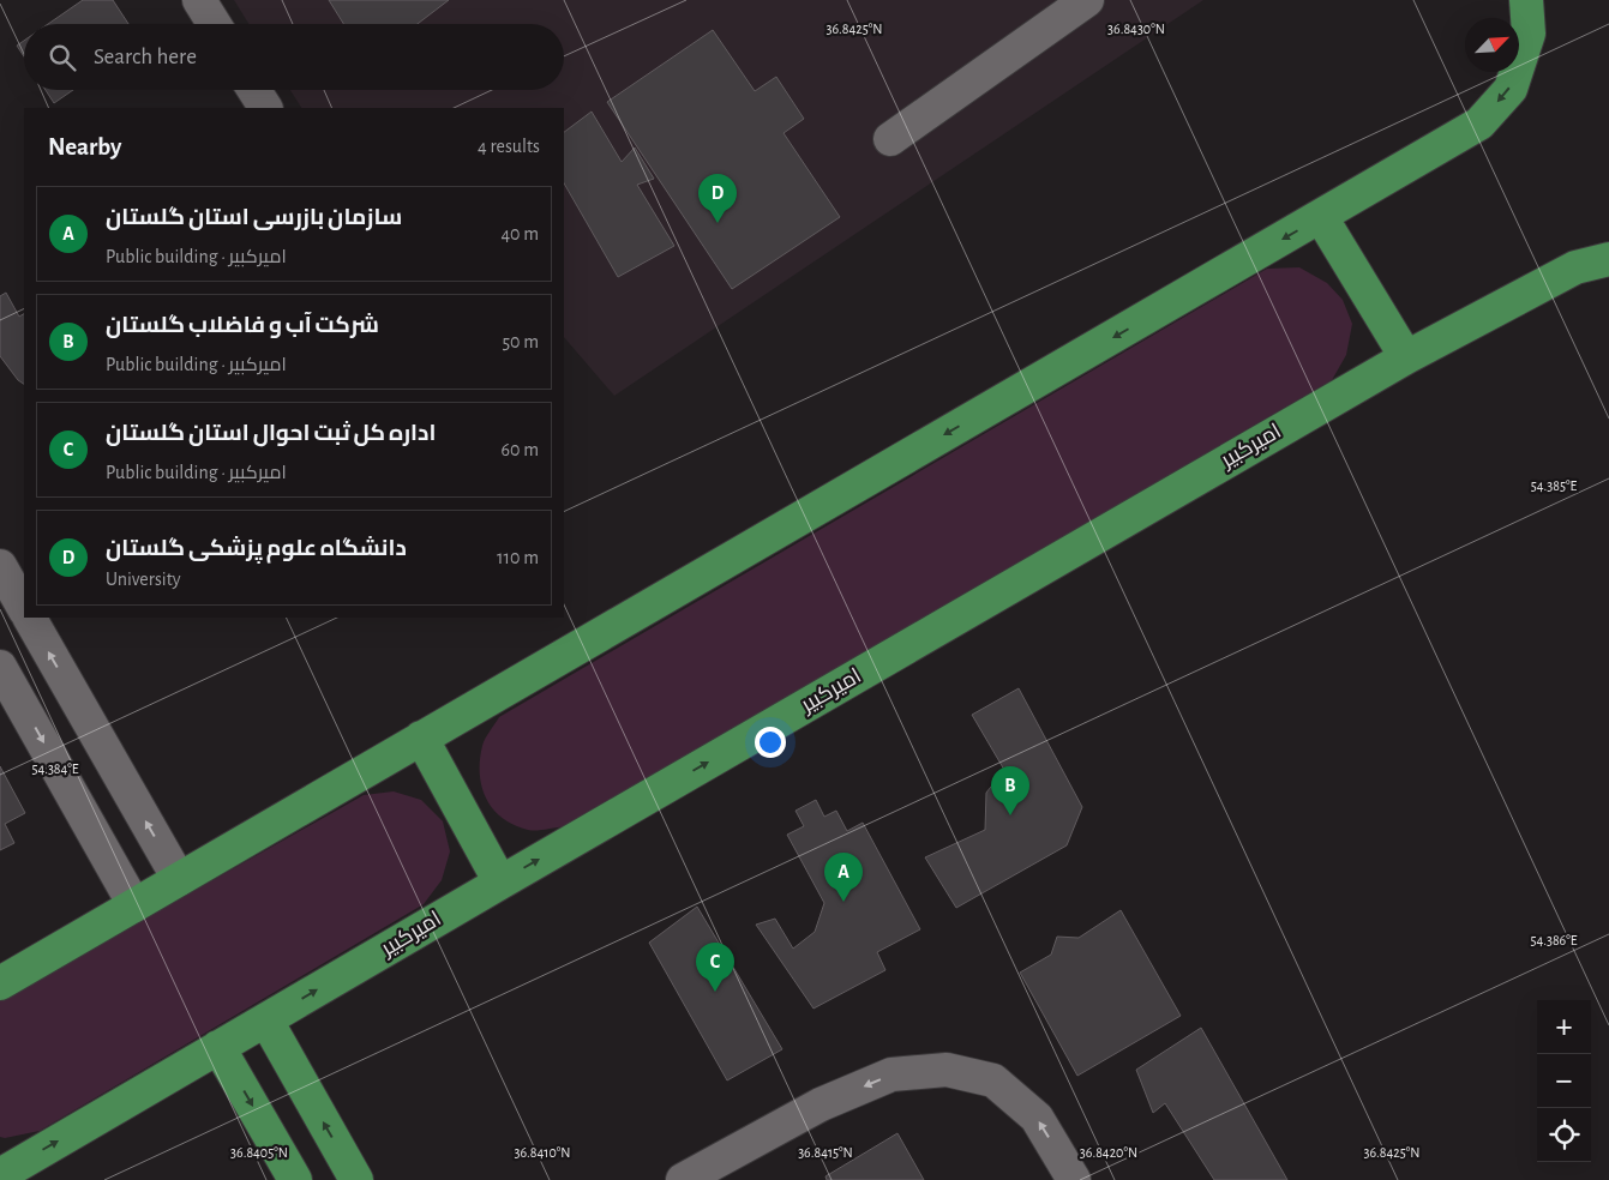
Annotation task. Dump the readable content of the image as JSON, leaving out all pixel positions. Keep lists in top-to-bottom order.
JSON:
{
  "streets": {
    "main road": ["امیرکبیر"]
  },
  "north": "top right",
  "page": {
    "search": "Search here",
    "heading": ["Nearby", "4 results"],
    "pins": [
      "D",
      "B",
      "A",
      "C"
    ],
    "list": [
      {
        "mark": "A",
        "name": "سازمان بازرسی استان گلستان",
        "note": "Public building · امیرکبیر",
        "value": "40 m"
      },
      {
        "mark": "B",
        "name": "شرکت آب و فاضلاب گلستان",
        "note": "Public building · امیرکبیر",
        "value": "50 m"
      },
      {
        "mark": "C",
        "name": "اداره کل ثبت احوال استان گلستان",
        "note": "Public building · امیرکبیر",
        "value": "60 m"
      },
      {
        "mark": "D",
        "name": "دانشگاه علوم پزشکی گلستان",
        "note": "University",
        "value": "110 m"
      }
    ],
    "map_buttons": ["+", "−"]
  },
  "coordinates": [
    "36.8425°N",
    "36.8430°N",
    "54.385°E",
    "54.384°E",
    "54.386°E",
    "36.8405°N",
    "36.8410°N",
    "36.8415°N",
    "36.8420°N"
  ]
}
